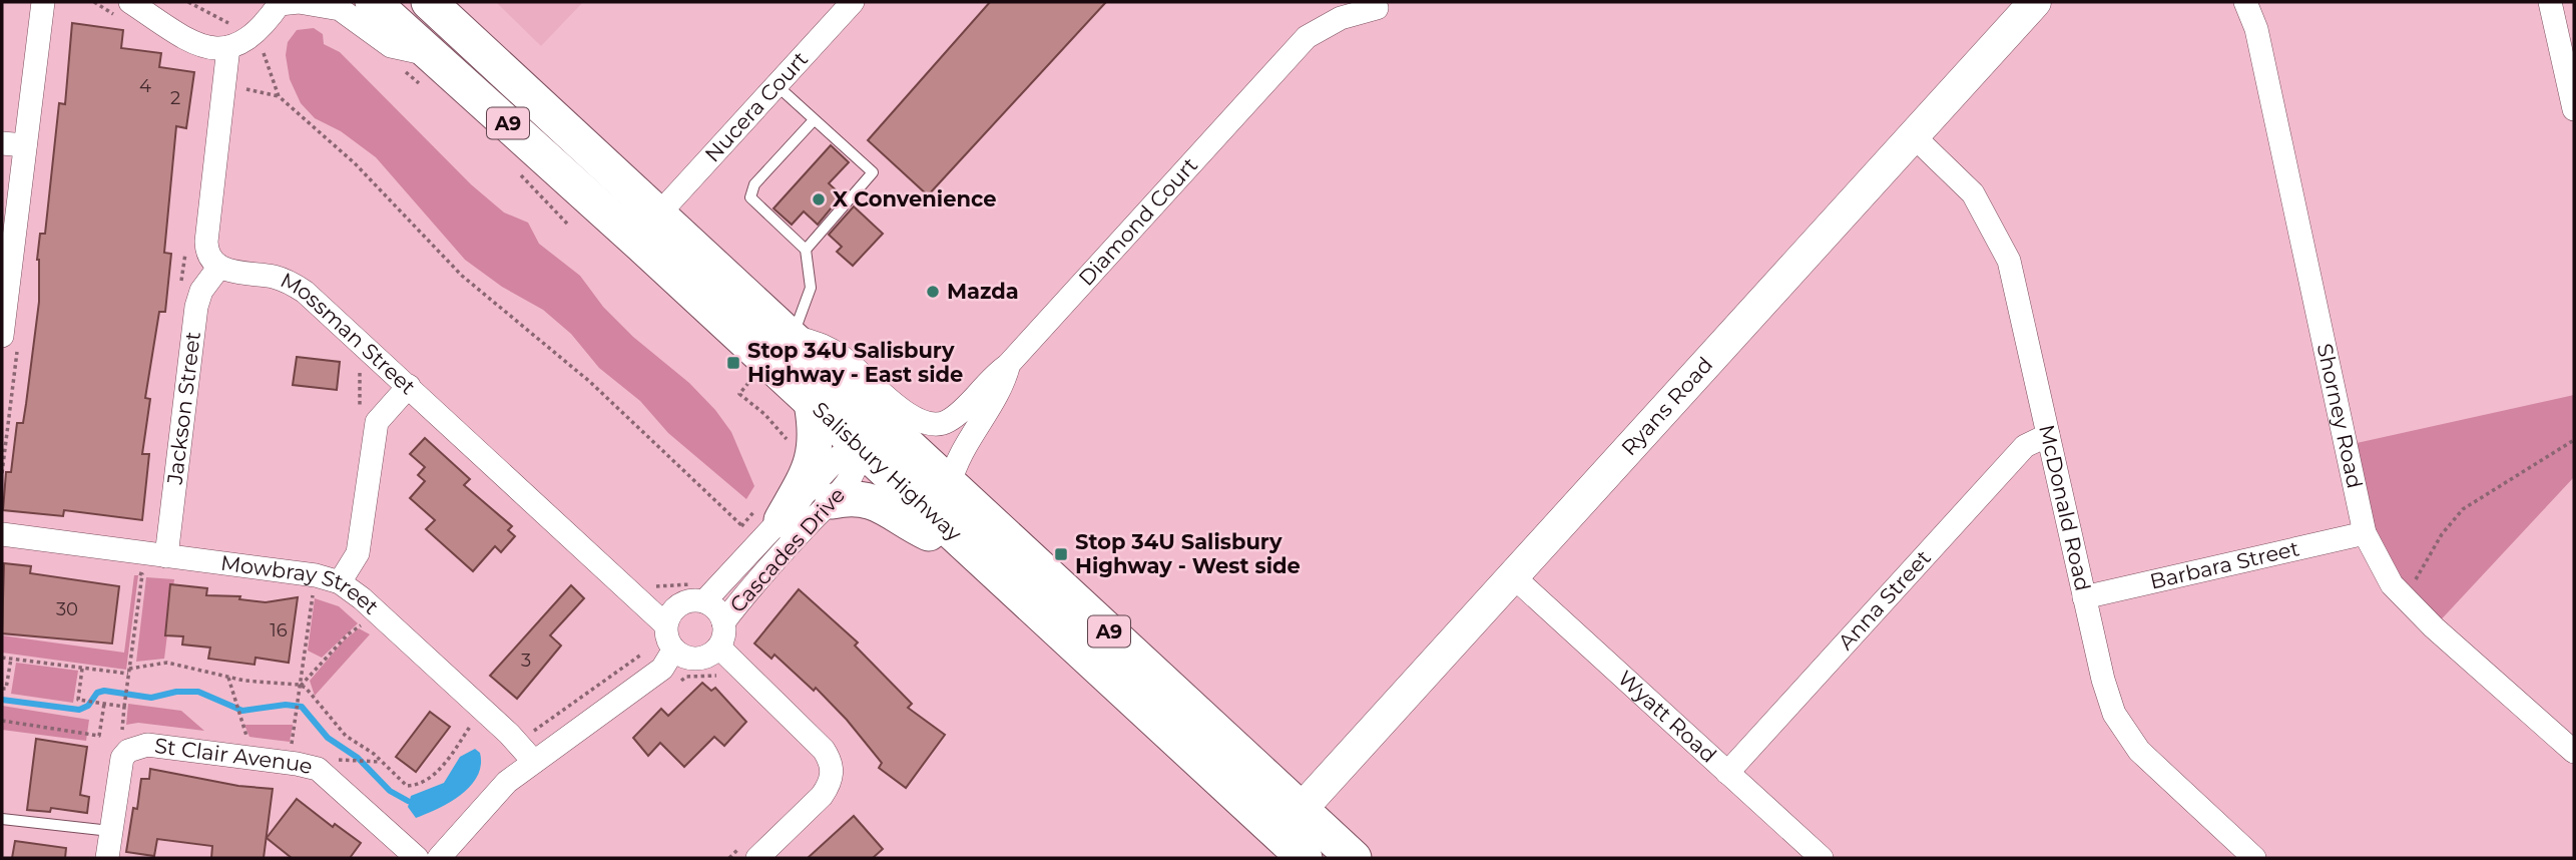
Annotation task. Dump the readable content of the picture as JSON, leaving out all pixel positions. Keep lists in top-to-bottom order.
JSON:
{
  "streets": {
    "main road": ["A9", "Salisbury Highway"],
    "street": [
      "Nucera Court",
      "Diamond Court",
      "Mossman Street",
      "Ryans Road",
      "Jackson Street",
      "Shorney Road",
      "McDonald Road",
      "Cascades Drive",
      "Barbara Street",
      "Mowbray Street",
      "Anna Street",
      "Wyatt Road",
      "St Clair Avenue"
    ]
  },
  "crossings": [
    ["Nucera Court", "Salisbury Highway"],
    ["Diamond Court", "Salisbury Highway"],
    ["Mossman Street", "Jackson Street"],
    ["Mossman Street", "Cascades Drive"],
    ["Ryans Road", "Salisbury Highway"],
    ["Ryans Road", "McDonald Road"],
    ["Ryans Road", "Wyatt Road"],
    ["Jackson Street", "Mowbray Street"],
    ["Shorney Road", "Barbara Street"],
    ["Salisbury Highway", "Cascades Drive"],
    ["McDonald Road", "Barbara Street"],
    ["McDonald Road", "Anna Street"],
    ["Anna Street", "Wyatt Road"]
  ],
  "places": {
    "other": ["X Convenience", "Mazda"],
    "transit": ["Stop 34U Salisbury Highway - East side", "Stop 34U Salisbury Highway - West side"]
  },
  "house_numbers": [
    "4",
    "2",
    "30",
    "16",
    "3"
  ]
}
